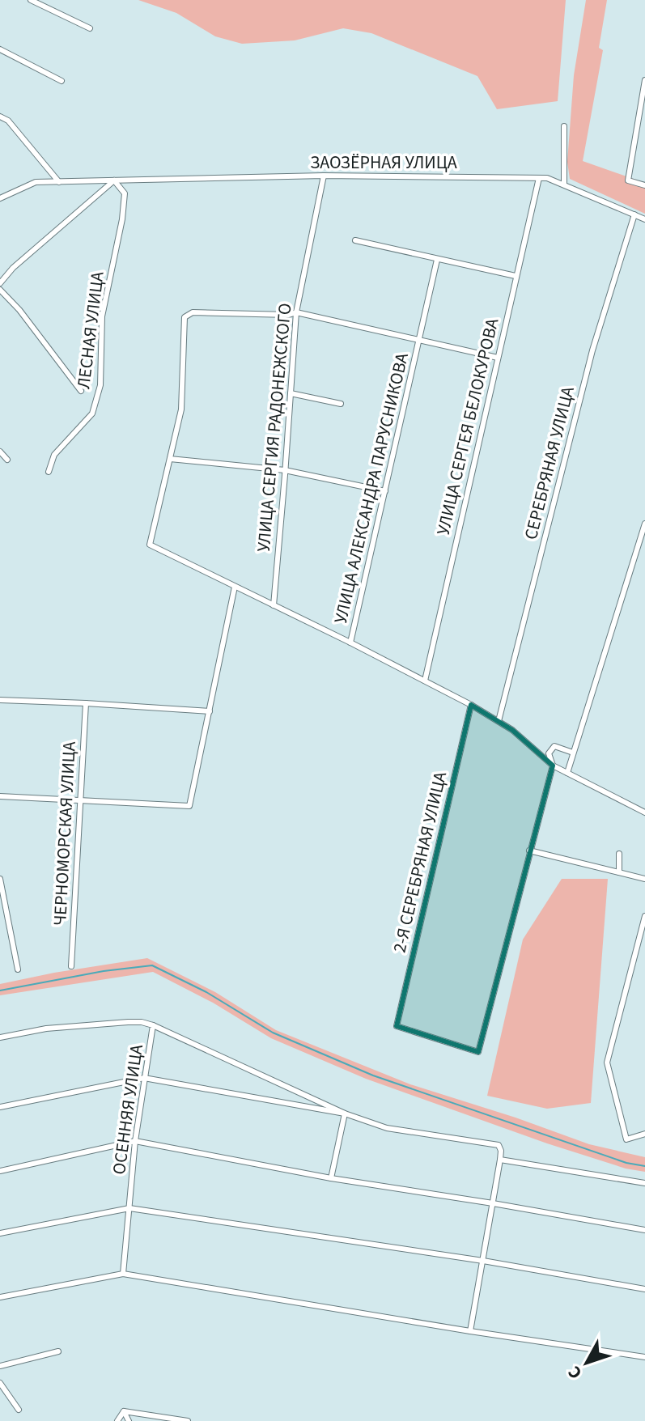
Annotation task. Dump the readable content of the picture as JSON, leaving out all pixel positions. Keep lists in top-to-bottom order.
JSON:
{
  "streets": {
    "street": [
      "ЗАОЗЁРНАЯ УЛИЦА",
      "ЛЕСНАЯ УЛИЦА",
      "УЛИЦА СЕРГЕЯ БЕЛОКУРОВА",
      "УЛИЦА СЕРГИЯ РАДОНЕЖСКОГО",
      "СЕРЕБРЯНАЯ УЛИЦА",
      "УЛИЦА АЛЕКСАНДРА ПАРУСНИКОВА",
      "ЧЕРНОМОРСКАЯ УЛИЦА",
      "2-Я СЕРЕБРЯНАЯ УЛИЦА",
      "ОСЕННЯЯ УЛИЦА"
    ]
  },
  "crossings": [
    ["ЗАОЗЁРНАЯ УЛИЦА", "ЛЕСНАЯ УЛИЦА"],
    ["ЗАОЗЁРНАЯ УЛИЦА", "УЛИЦА СЕРГЕЯ БЕЛОКУРОВА"],
    ["ЗАОЗЁРНАЯ УЛИЦА", "УЛИЦА СЕРГИЯ РАДОНЕЖСКОГО"],
    ["ЗАОЗЁРНАЯ УЛИЦА", "СЕРЕБРЯНАЯ УЛИЦА"]
  ],
  "north": "bottom left"
}
